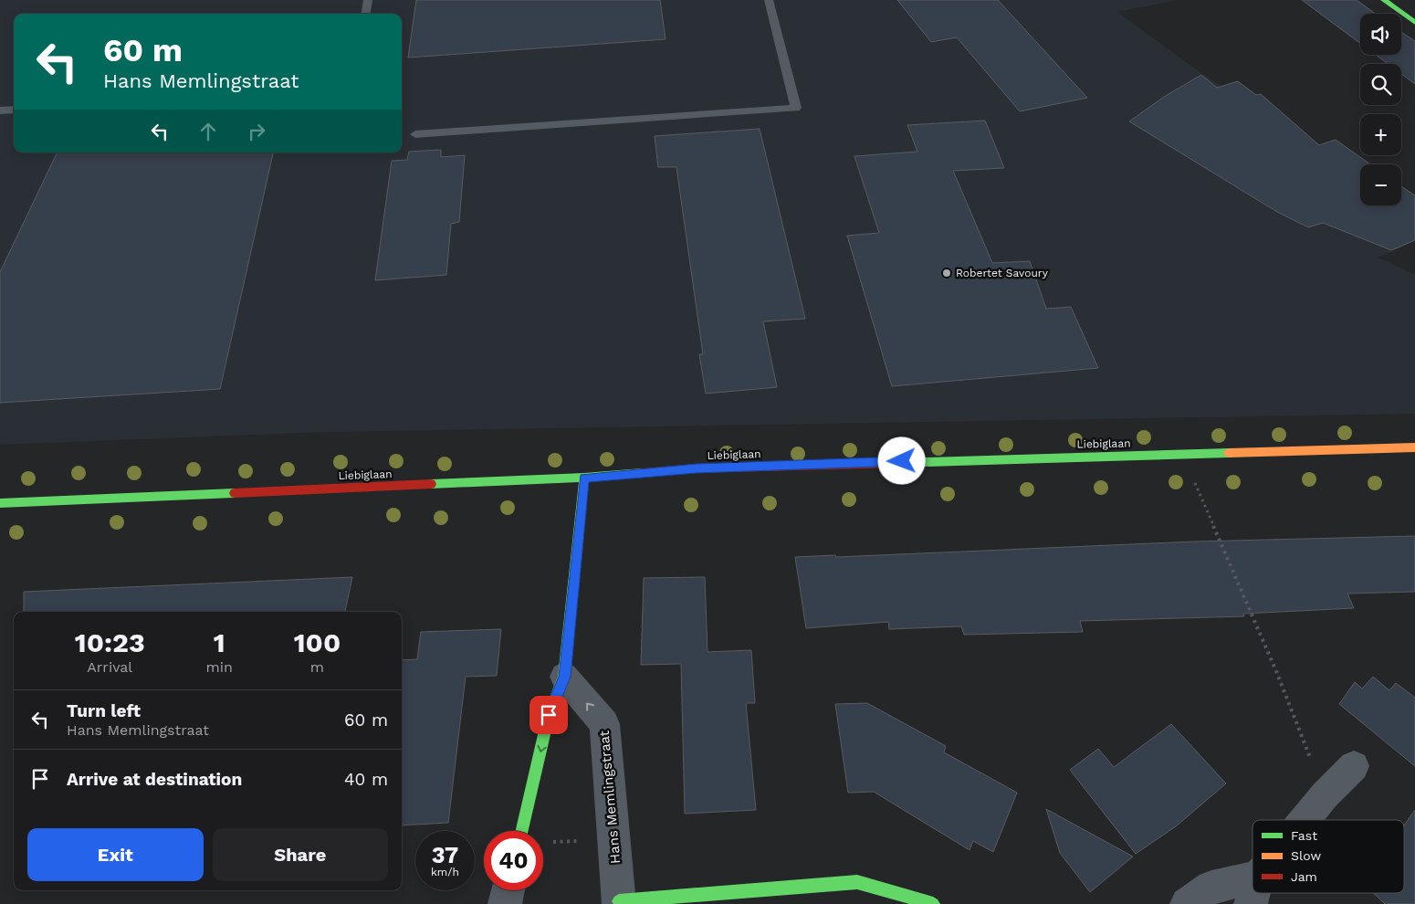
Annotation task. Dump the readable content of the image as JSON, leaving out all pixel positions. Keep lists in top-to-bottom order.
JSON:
{
  "streets": {
    "street": ["Liebiglaan", "Hans Memlingstraat"]
  },
  "one_way": ["Hans Memlingstraat"],
  "places": ["Robertet Savoury"],
  "legend": ["Fast", "Slow", "Jam"],
  "page": {
    "map_buttons": ["+", "−"],
    "turn": ["60 m", "Hans Memlingstraat"],
    "eta": [
      "10:23",
      "Arrival",
      "1",
      "min",
      "100",
      "m"
    ],
    "list": [
      {
        "name": "Turn left",
        "note": "Hans Memlingstraat",
        "value": "60 m"
      },
      {
        "name": "Arrive at destination",
        "value": "40 m"
      }
    ],
    "buttons": ["Exit", "Share"],
    "speed": "37 km/h",
    "limit": "40"
  }
}
